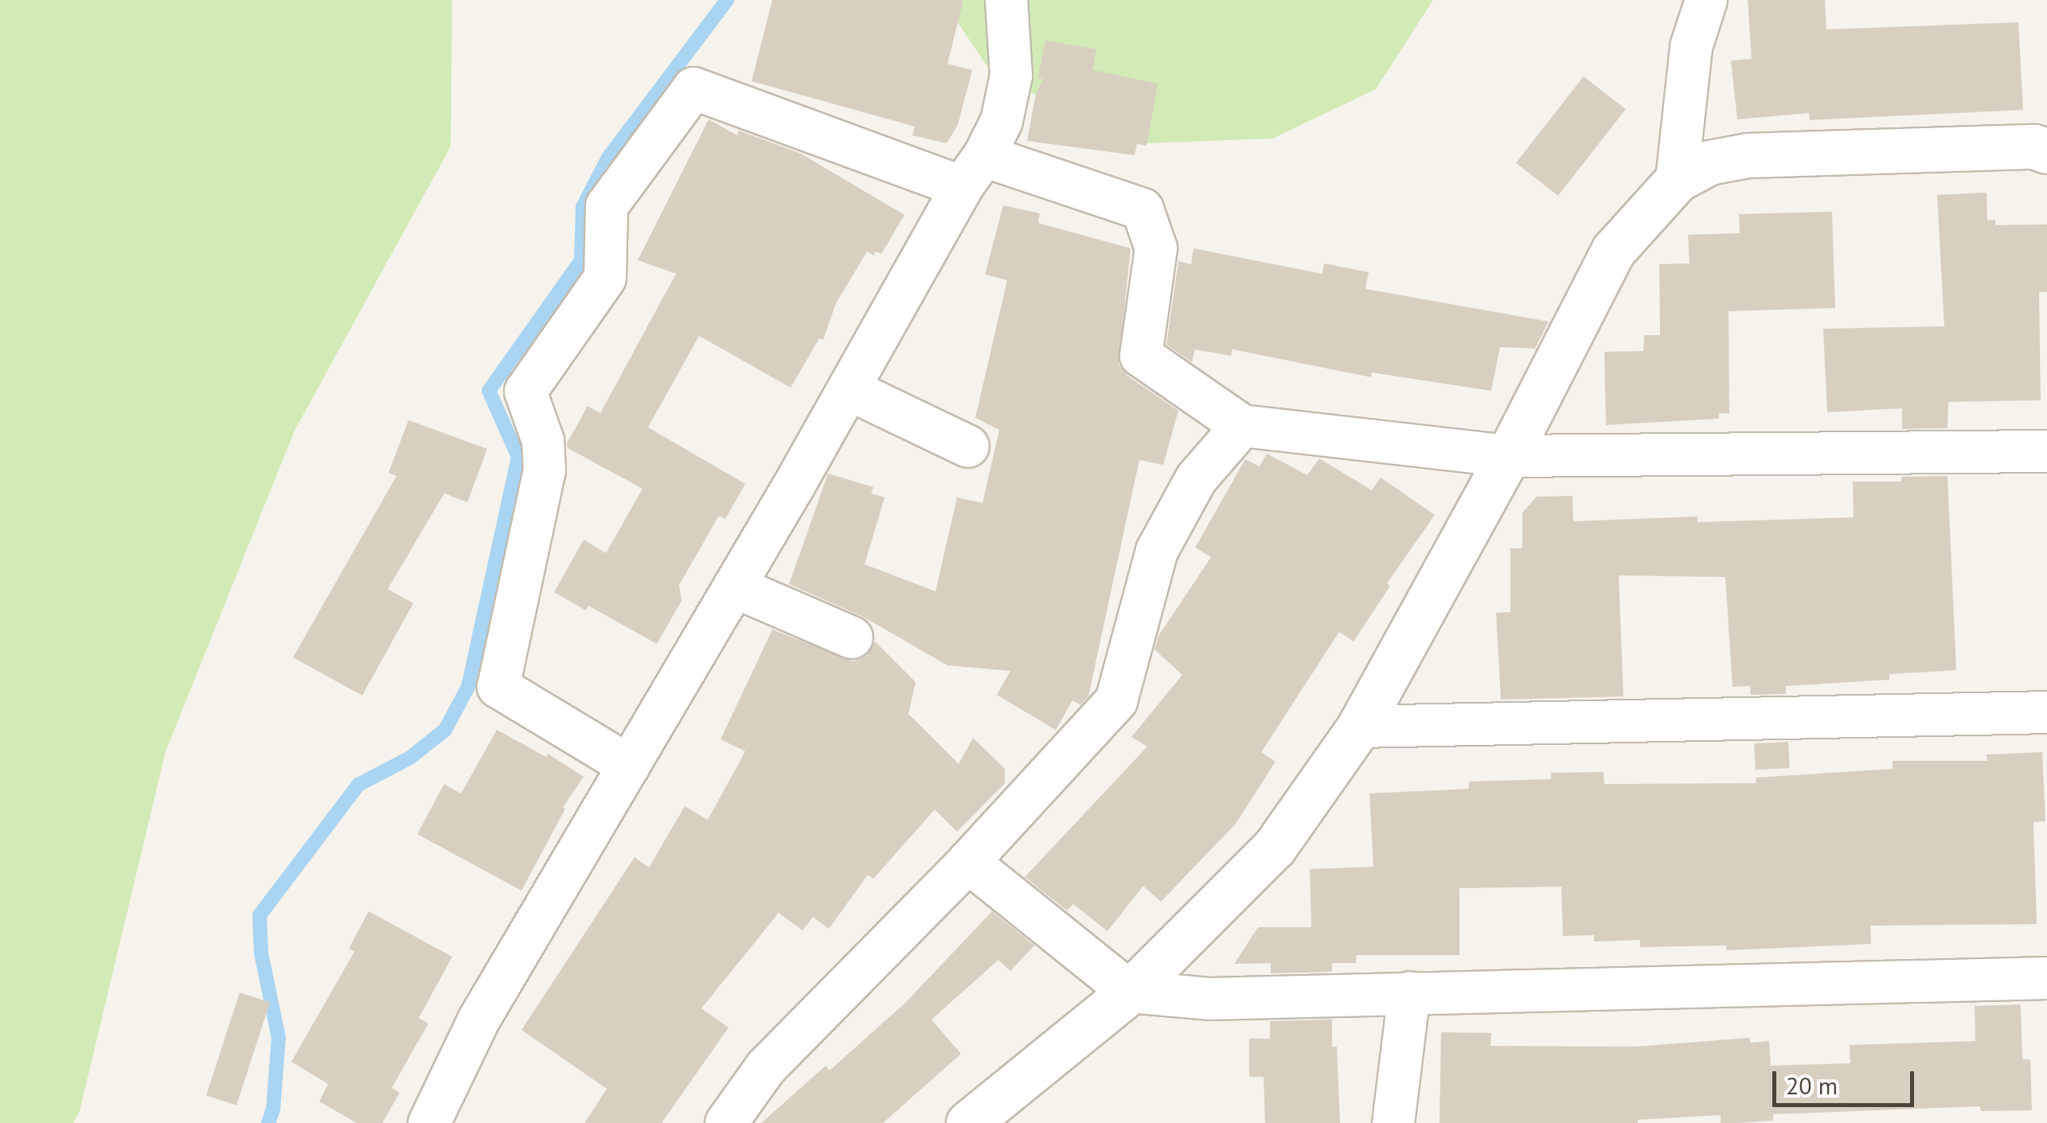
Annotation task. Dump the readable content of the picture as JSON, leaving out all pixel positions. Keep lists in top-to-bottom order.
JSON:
{
  "scale_bar": "20 m"
}
